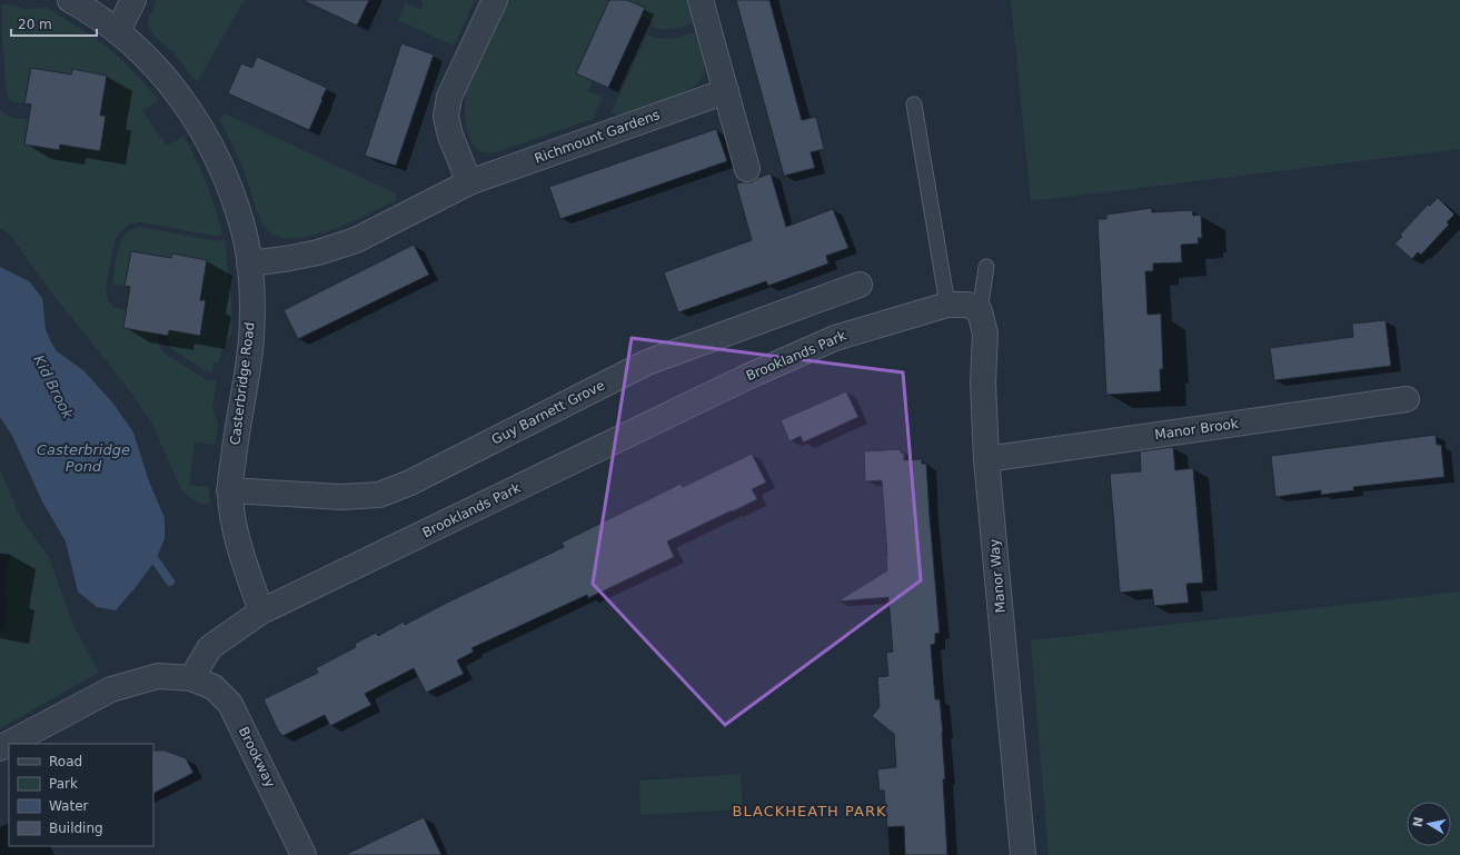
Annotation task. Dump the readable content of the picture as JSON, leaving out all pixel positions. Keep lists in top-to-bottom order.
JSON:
{
  "streets": {
    "street": [
      "Richmount Gardens",
      "Brooklands Park",
      "Casterbridge Road",
      "Guy Barnett Grove",
      "Manor Brook",
      "Manor Way",
      "Brookway"
    ]
  },
  "crossings": [
    ["Richmount Gardens", "Casterbridge Road"],
    ["Brooklands Park", "Casterbridge Road"],
    ["Brooklands Park", "Manor Way"],
    ["Brooklands Park", "Brookway"],
    ["Casterbridge Road", "Guy Barnett Grove"],
    ["Manor Brook", "Manor Way"]
  ],
  "districts": ["BLACKHEATH PARK"],
  "water": ["Kid Brook", "Casterbridge Pond"],
  "legend": [
    "Road",
    "Park",
    "Water",
    "Building"
  ],
  "scale_bar": "20 m",
  "north": "left"
}
